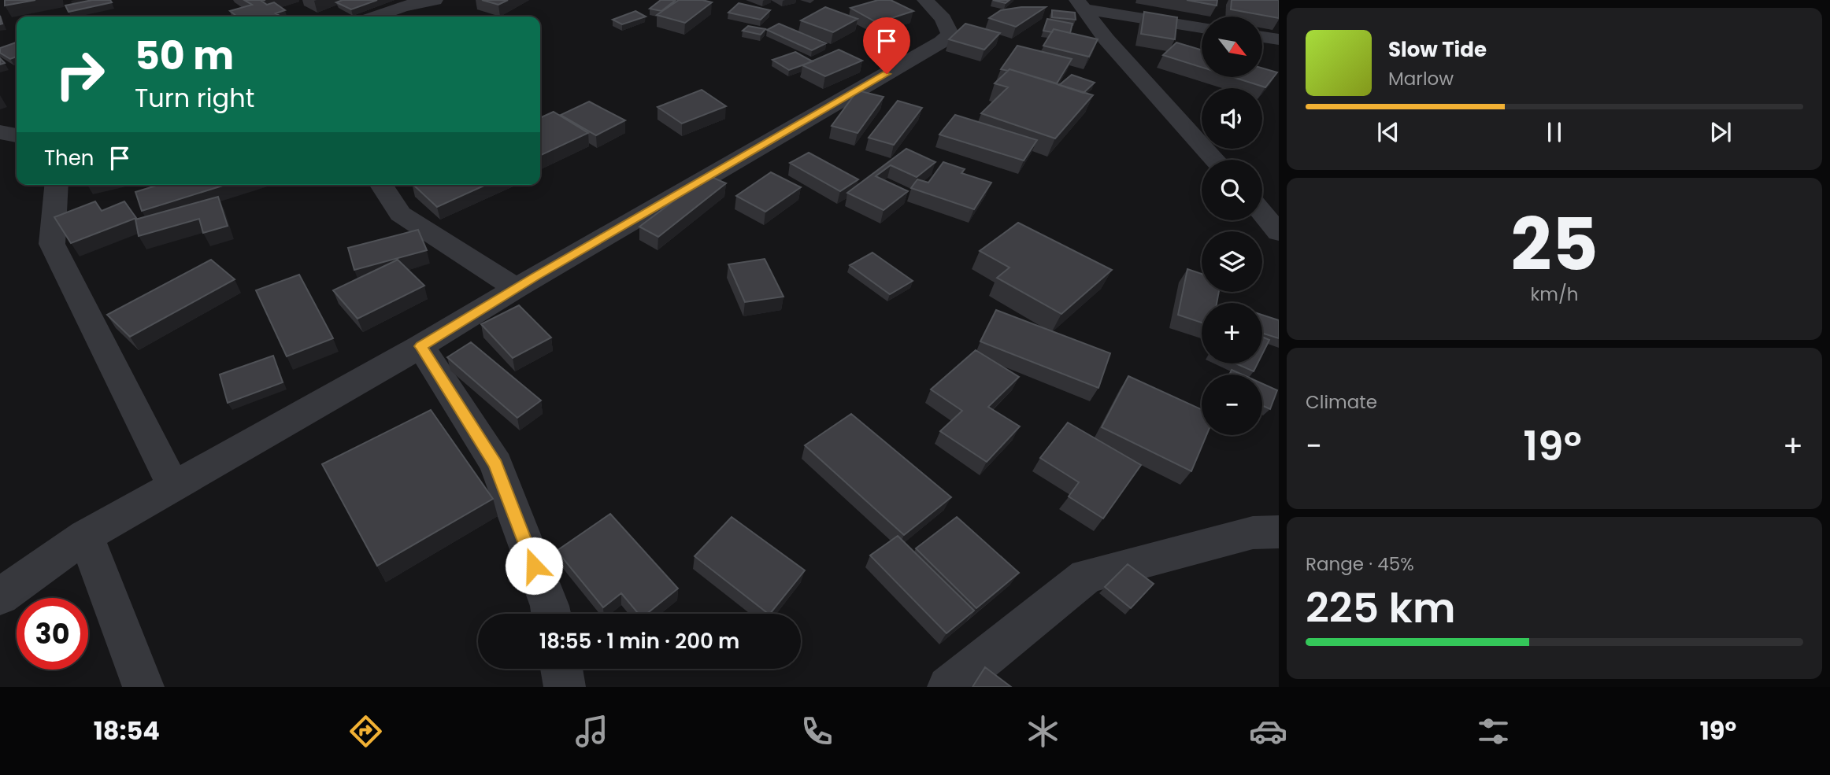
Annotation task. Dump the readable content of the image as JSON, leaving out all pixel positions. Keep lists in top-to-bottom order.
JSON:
{
  "north": "bottom right",
  "page": {
    "map_buttons": ["+", "−"],
    "turn": ["50 m", "Turn right"],
    "song": ["Slow Tide", "Marlow"],
    "then": "Then",
    "tile": [
      ["25", "km/h"],
      "Climate",
      ["Range · 45%", "225 km"]
    ],
    "heat": ["−", "19°", "+"],
    "limit": "30",
    "trip": "18:55 · 1 min · 200 m",
    "tabs": ["18:54", "19°"]
  }
}
